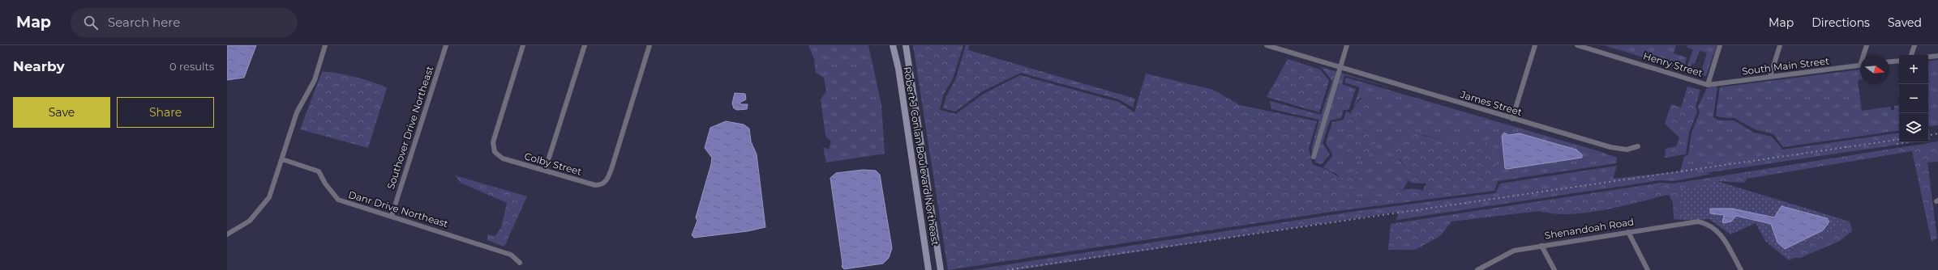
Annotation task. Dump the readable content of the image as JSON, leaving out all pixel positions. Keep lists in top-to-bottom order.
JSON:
{
  "streets": {
    "main road": ["Robert J Conlan Boulevard Northeast"],
    "street": [
      "Henry Street",
      "South Main Street",
      "James Street",
      "Southover Drive Northeast",
      "Colby Street",
      "Danr Drive Northeast",
      "Shenandoah Road"
    ]
  },
  "crossings": [
    ["Henry Street", "South Main Street"],
    ["Southover Drive Northeast", "Danr Drive Northeast"]
  ],
  "north": "right",
  "page": {
    "header": "Map",
    "search": "Search here",
    "nav": ["Map", "Directions", "Saved"],
    "heading": ["Nearby", "0 results"],
    "map_buttons": ["+", "−"],
    "buttons": ["Save", "Share"]
  }
}
